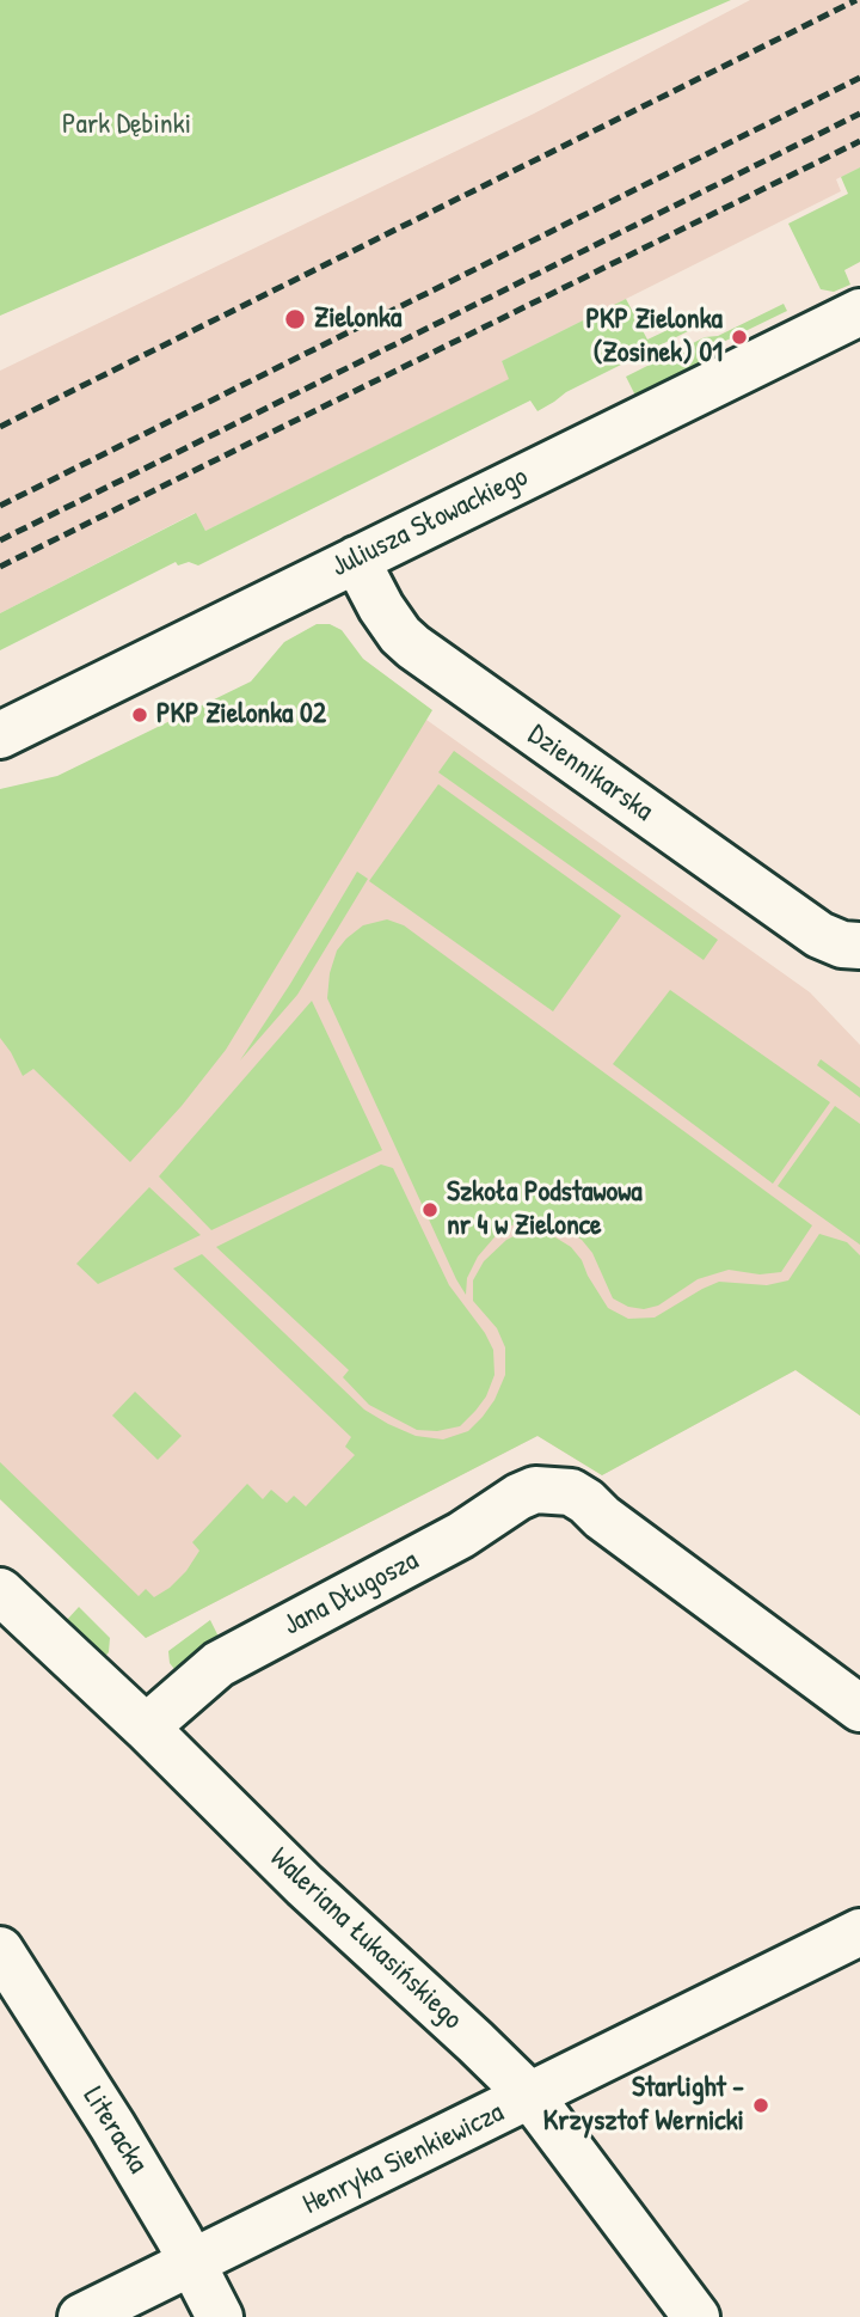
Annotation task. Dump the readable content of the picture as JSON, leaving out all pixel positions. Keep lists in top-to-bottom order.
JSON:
{
  "streets": {
    "street": [
      "Juliusza Słowackiego",
      "Dziennikarska",
      "Jana Długosza",
      "Waleriana Łukasińskiego",
      "Literacka",
      "Henryka Sienkiewicza"
    ]
  },
  "crossings": [
    ["Juliusza Słowackiego", "Dziennikarska"],
    ["Jana Długosza", "Waleriana Łukasińskiego"],
    ["Waleriana Łukasińskiego", "Henryka Sienkiewicza"],
    ["Literacka", "Henryka Sienkiewicza"]
  ],
  "parks": ["Park Dębinki"],
  "places": [
    "Zielonka",
    "PKP Zielonka (Zosinek) 01",
    "PKP Zielonka 02",
    "Szkoła Podstawowa nr 4 w Zielonce",
    "Starlight - Krzysztof Wernicki"
  ]
}
